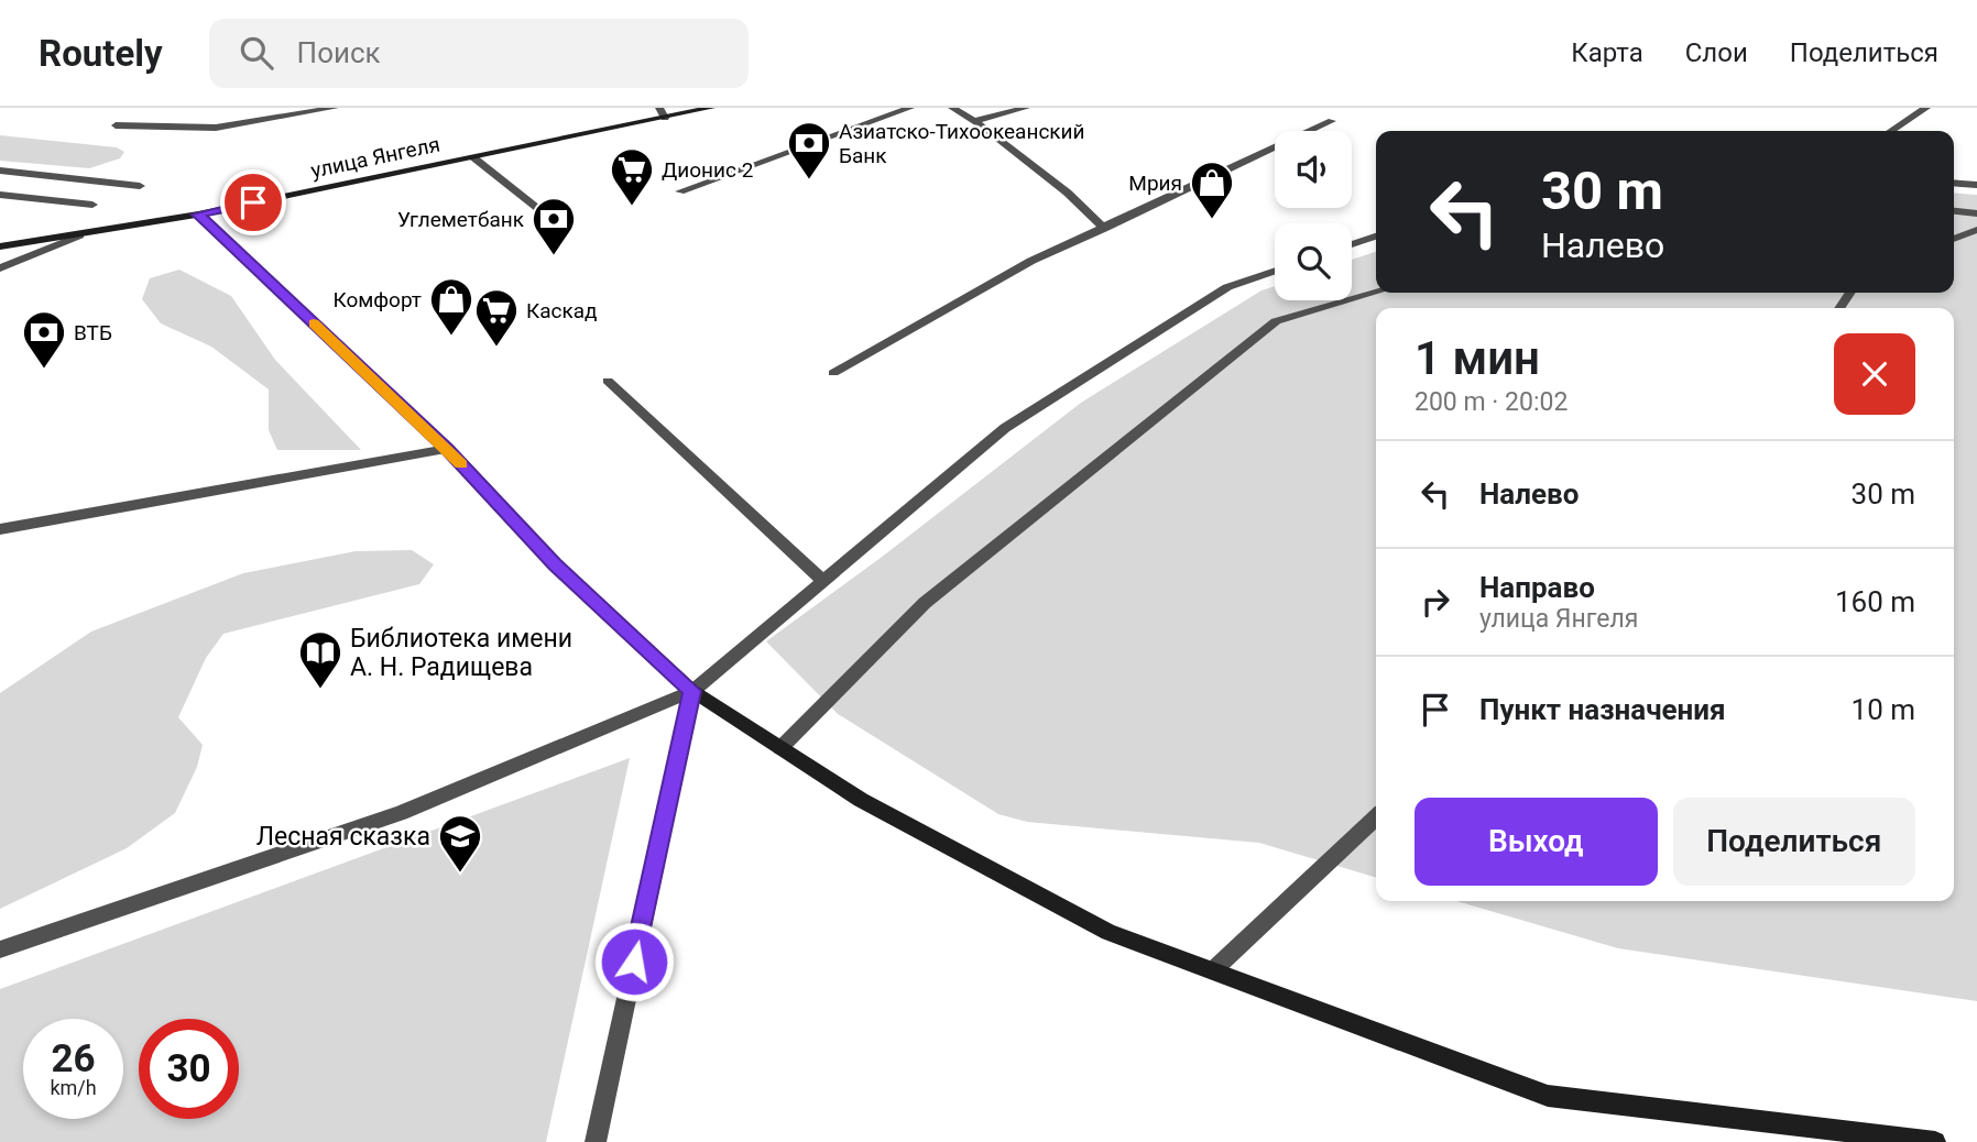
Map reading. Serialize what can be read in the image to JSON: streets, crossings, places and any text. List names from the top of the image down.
{
  "streets": {
    "street": ["улица Янгеля"]
  },
  "places": {
    "bank": ["Азиатско-Тихоокеанский Банк", "Углеметбанк", "ВТБ"],
    "supermarket": ["Дионис 2", "Каскад"],
    "shop": ["Мрия", "Комфорт"],
    "library": ["Библиотека имени А. Н. Радищева"],
    "school or university": ["Лесная сказка"]
  },
  "page": {
    "header": "Routely",
    "search": "Поиск",
    "nav": ["Карта", "Слои", "Поделиться"],
    "turn": ["30 m", "Налево"],
    "heading": ["1 мин", "200 m · 20:02"],
    "list": [
      {
        "name": "Налево",
        "value": "30 m"
      },
      {
        "name": "Направо",
        "note": "улица Янгеля",
        "value": "160 m"
      },
      {
        "name": "Пункт назначения",
        "value": "10 m"
      }
    ],
    "buttons": ["Выход", "Поделиться"],
    "speed": "26 km/h",
    "limit": "30"
  }
}
